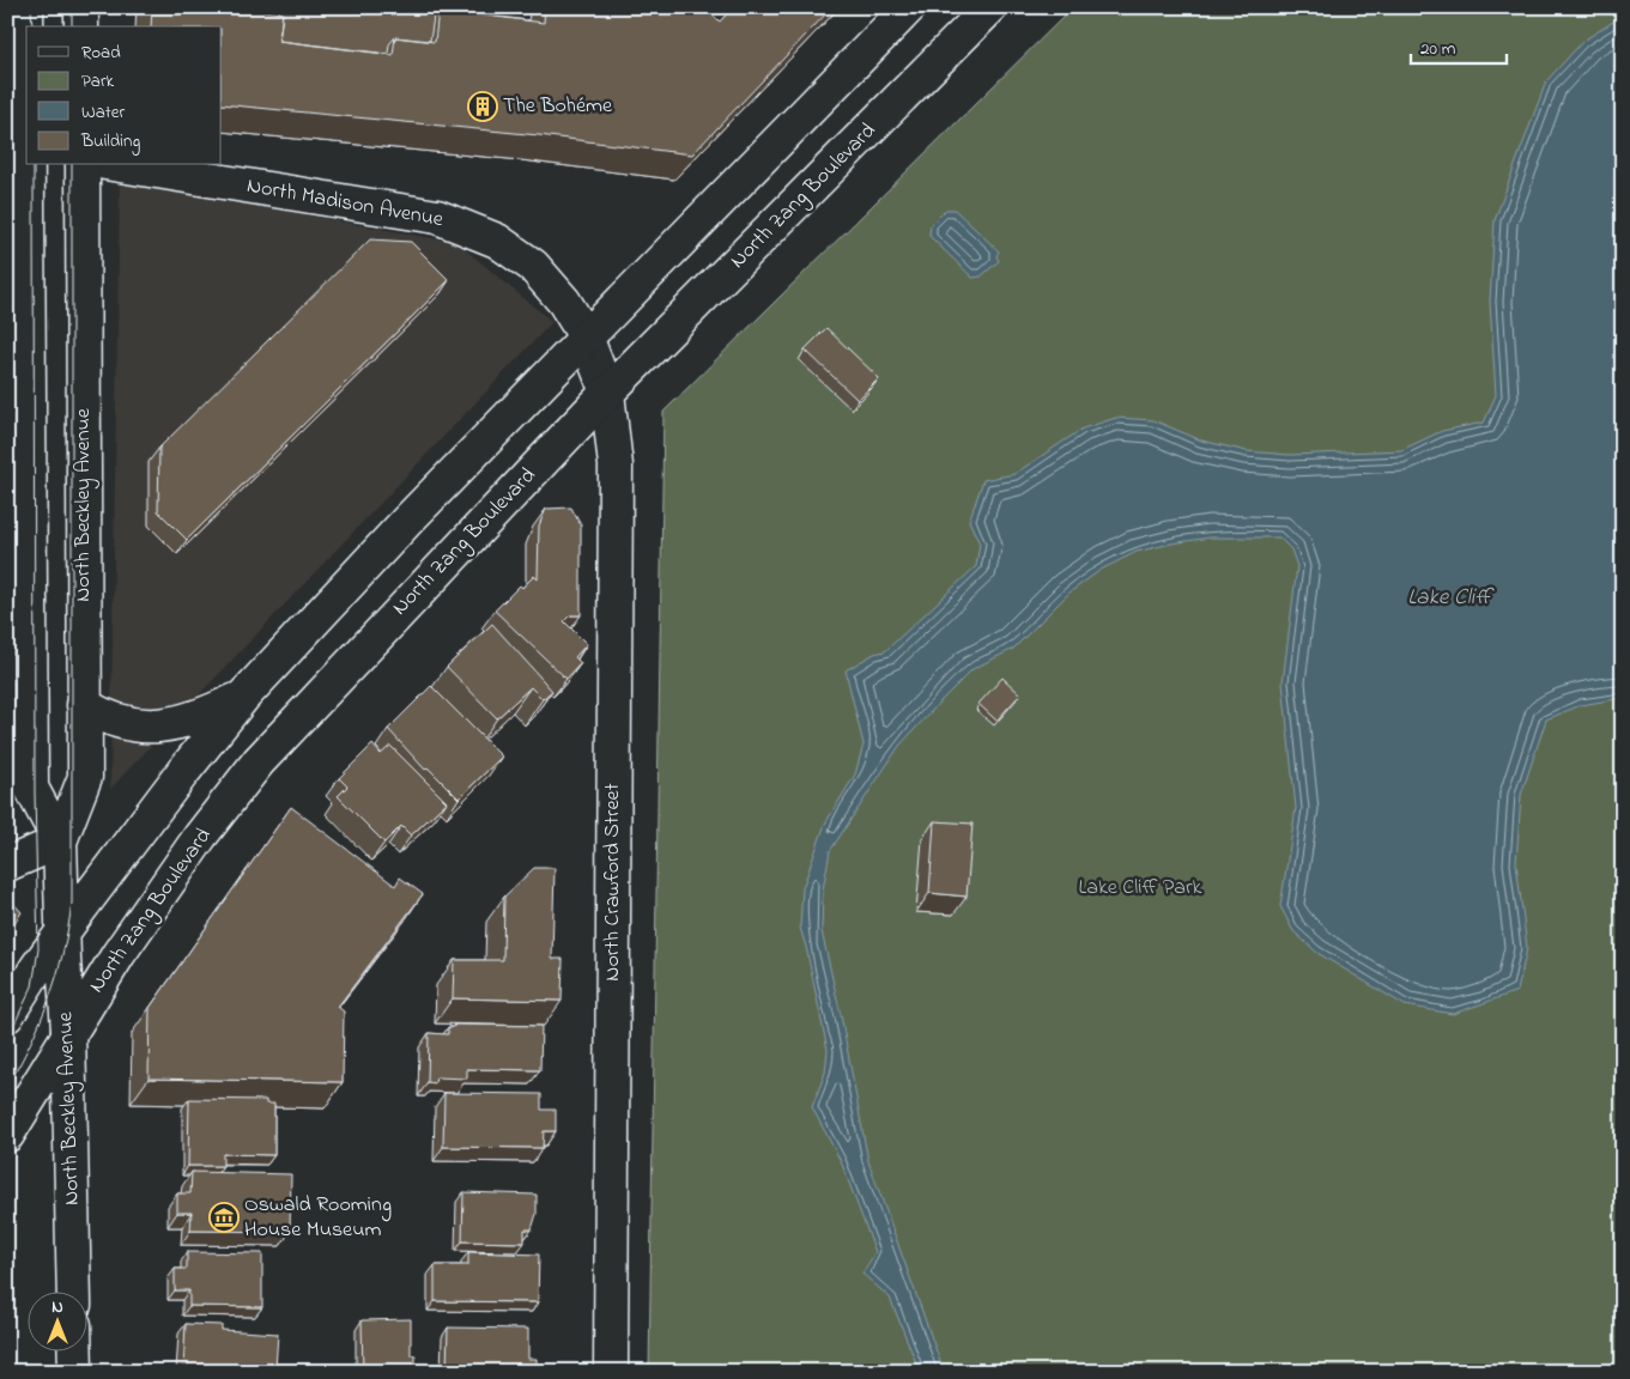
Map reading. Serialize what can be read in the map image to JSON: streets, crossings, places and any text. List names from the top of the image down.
{
  "streets": {
    "main road": [
      "North Zang Boulevard",
      "North Madison Avenue",
      "North Beckley Avenue",
      "North Crawford Street"
    ]
  },
  "crossings": [
    ["North Zang Boulevard", "North Madison Avenue"],
    ["North Zang Boulevard", "North Beckley Avenue"],
    ["North Zang Boulevard", "North Crawford Street"],
    ["North Madison Avenue", "North Crawford Street"]
  ],
  "water": ["Lake Cliff"],
  "parks": ["Lake Cliff Park"],
  "places": {
    "building": ["The Bohéme"],
    "museum": ["Oswald Rooming House Museum"]
  },
  "legend": [
    "Road",
    "Park",
    "Water",
    "Building"
  ],
  "scale_bar": "20 m",
  "north": "top"
}
